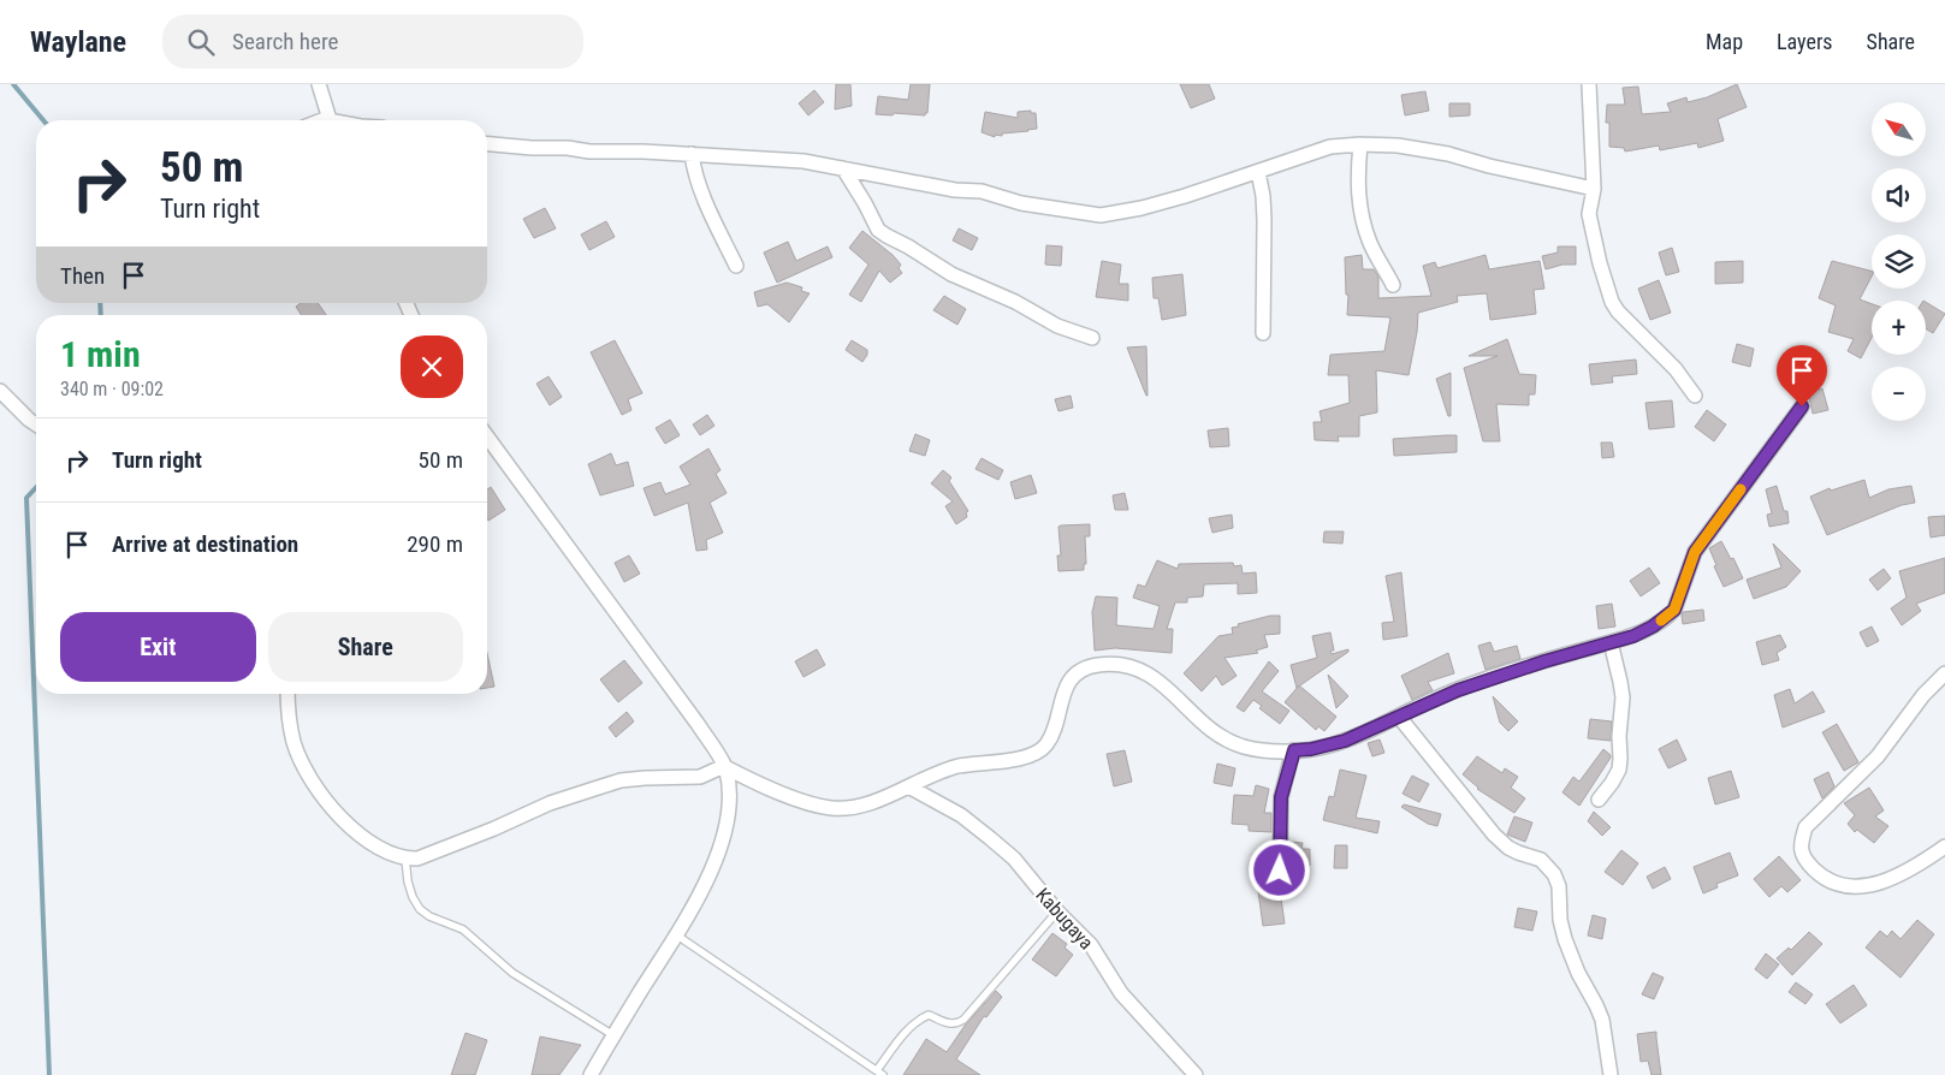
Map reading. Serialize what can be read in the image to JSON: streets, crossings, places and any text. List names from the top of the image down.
{
  "streets": {
    "street": ["Kabugaya"]
  },
  "north": "top left",
  "page": {
    "header": "Waylane",
    "search": "Search here",
    "nav": ["Map", "Layers", "Share"],
    "map_buttons": ["+", "−"],
    "turn": ["50 m", "Turn right"],
    "then": "Then",
    "heading": ["1 min", "340 m · 09:02"],
    "list": [
      {
        "name": "Turn right",
        "value": "50 m"
      },
      {
        "name": "Arrive at destination",
        "value": "290 m"
      }
    ],
    "buttons": ["Exit", "Share"]
  }
}
